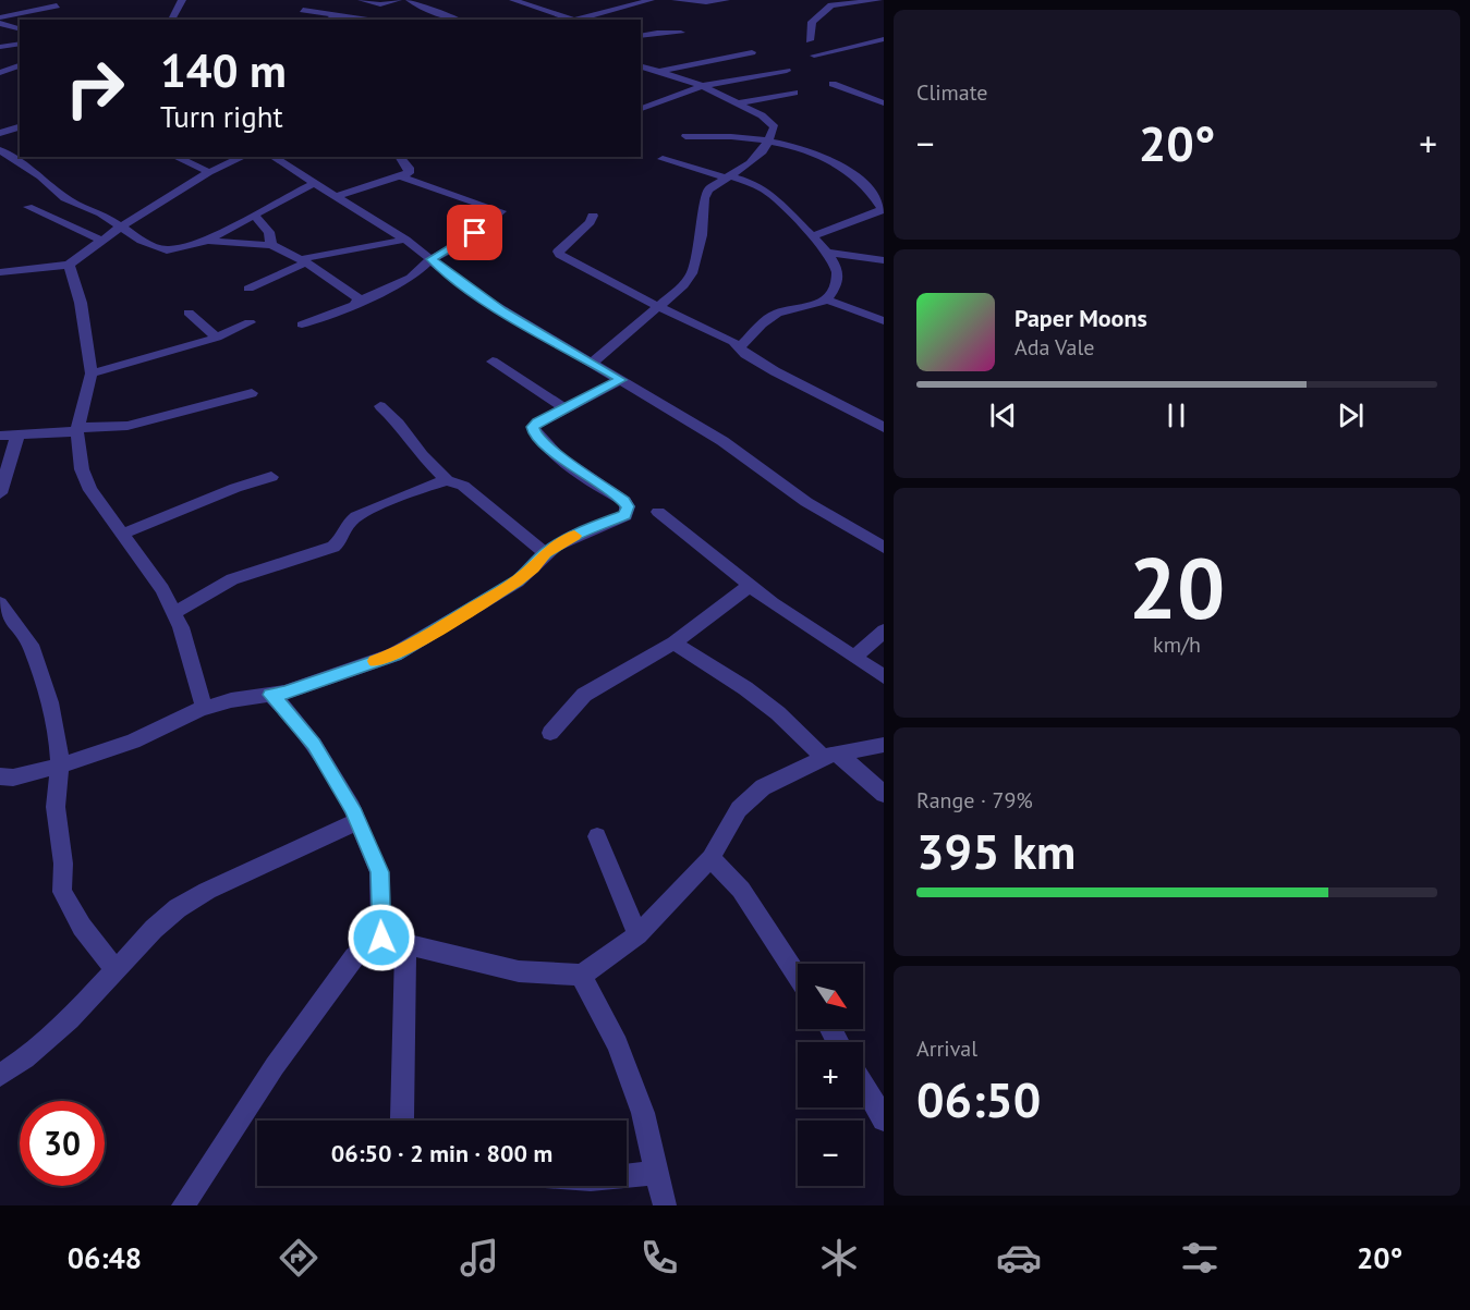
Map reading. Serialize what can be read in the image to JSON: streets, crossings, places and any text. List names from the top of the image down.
{
  "north": "bottom right",
  "page": {
    "tile": [
      "Climate",
      ["20", "km/h"],
      ["Range · 79%", "395 km"],
      ["Arrival", "06:50"]
    ],
    "turn": ["140 m", "Turn right"],
    "heat": ["−", "20°", "+"],
    "song": ["Paper Moons", "Ada Vale"],
    "map_buttons": ["+", "−"],
    "limit": "30",
    "trip": "06:50 · 2 min · 800 m",
    "tabs": ["06:48", "20°"]
  }
}
